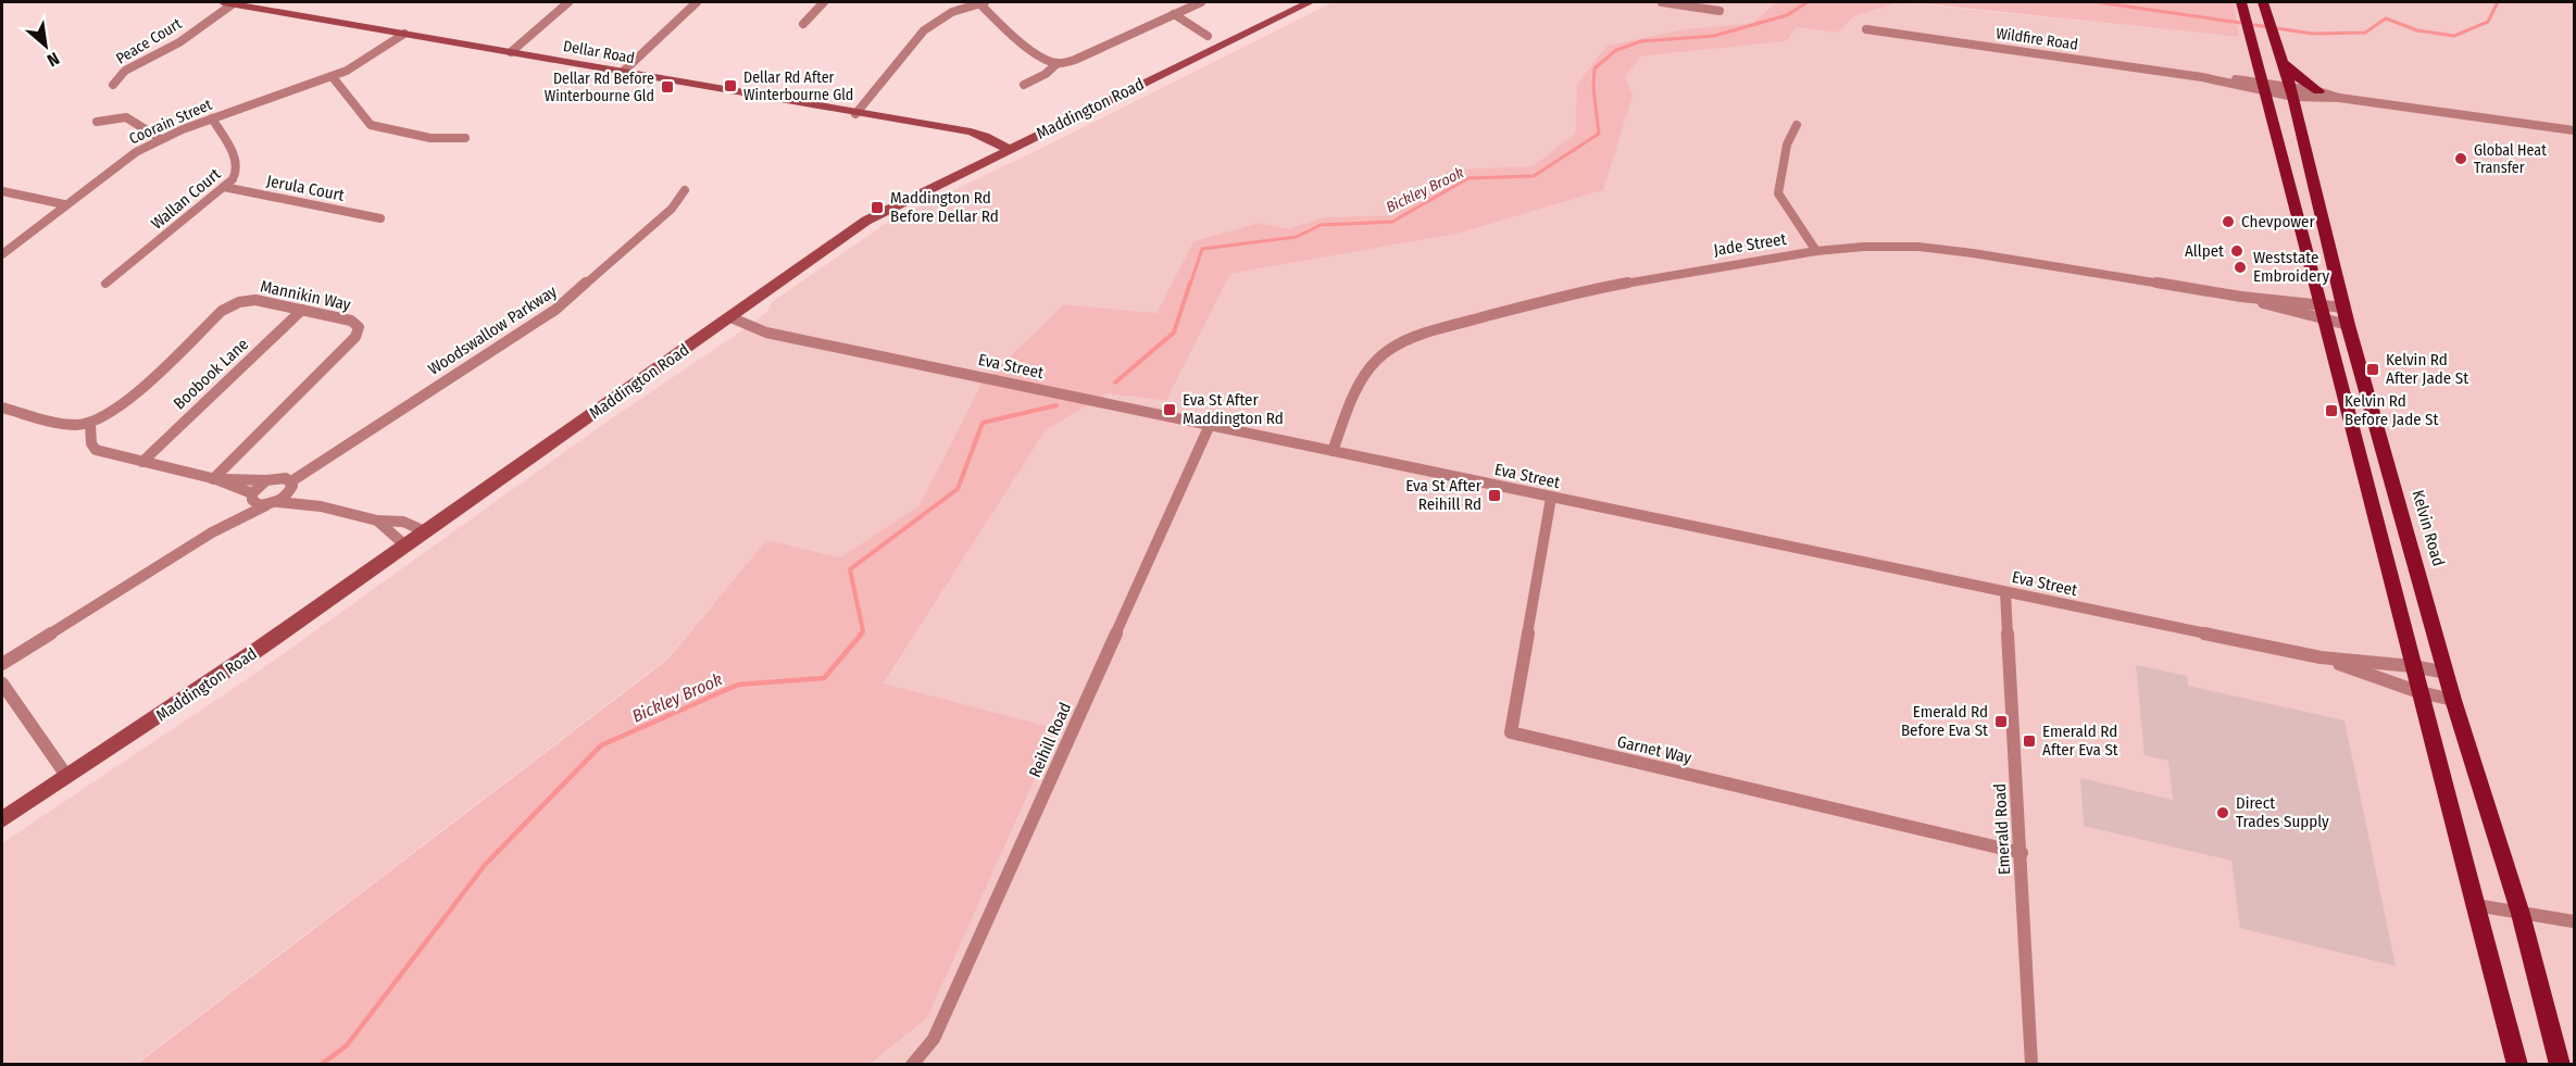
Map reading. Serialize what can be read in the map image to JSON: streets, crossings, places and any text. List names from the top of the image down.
{
  "streets": {
    "main road": ["Dellar Road", "Maddington Road", "Kelvin Road"],
    "street": [
      "Wildfire Road",
      "Peace Court",
      "Coorain Street",
      "Jerula Court",
      "Wallan Court",
      "Jade Street",
      "Mannikin Way",
      "Woodswallow Parkway",
      "Eva Street",
      "Boobook Lane",
      "Reihill Road",
      "Garnet Way",
      "Emerald Road"
    ]
  },
  "crossings": [
    ["Wildfire Road", "Kelvin Road"],
    ["Peace Court", "Dellar Road"],
    ["Dellar Road", "Maddington Road"],
    ["Dellar Road", "Coorain Street"],
    ["Maddington Road", "Eva Street"],
    ["Coorain Street", "Wallan Court"],
    ["Jerula Court", "Wallan Court"],
    ["Jade Street", "Eva Street"],
    ["Jade Street", "Kelvin Road"],
    ["Mannikin Way", "Boobook Lane"],
    ["Eva Street", "Kelvin Road"],
    ["Eva Street", "Reihill Road"],
    ["Eva Street", "Garnet Way"],
    ["Eva Street", "Emerald Road"],
    ["Garnet Way", "Emerald Road"]
  ],
  "water": ["Bickley Brook"],
  "places": {
    "transit": [
      "Dellar Rd After Winterbourne Gld",
      "Dellar Rd Before Winterbourne Gld",
      "Maddington Rd Before Dellar Rd",
      "Kelvin Rd After Jade St",
      "Eva St After Maddington Rd",
      "Kelvin Rd Before Jade St",
      "Eva St After Reihill Rd",
      "Emerald Rd Before Eva St",
      "Emerald Rd After Eva St"
    ],
    "other": [
      "Global Heat Transfer",
      "Chevpower",
      "Allpet",
      "Weststate Embroidery",
      "Direct Trades Supply"
    ]
  },
  "north": "bottom right"
}
